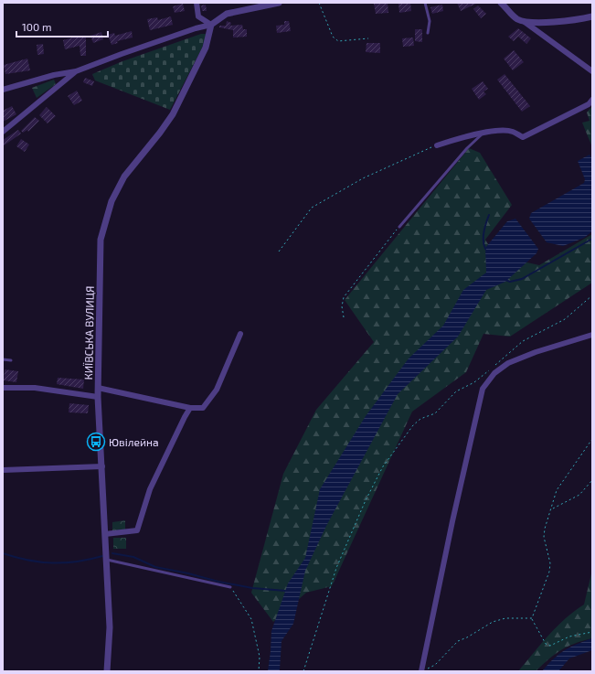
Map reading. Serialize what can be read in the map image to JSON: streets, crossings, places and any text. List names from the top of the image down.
{
  "streets": {
    "street": ["КИЇВСЬКА ВУЛИЦЯ"]
  },
  "places": {
    "bus stop": ["Ювілейна"]
  },
  "scale_bar": "100 m"
}
